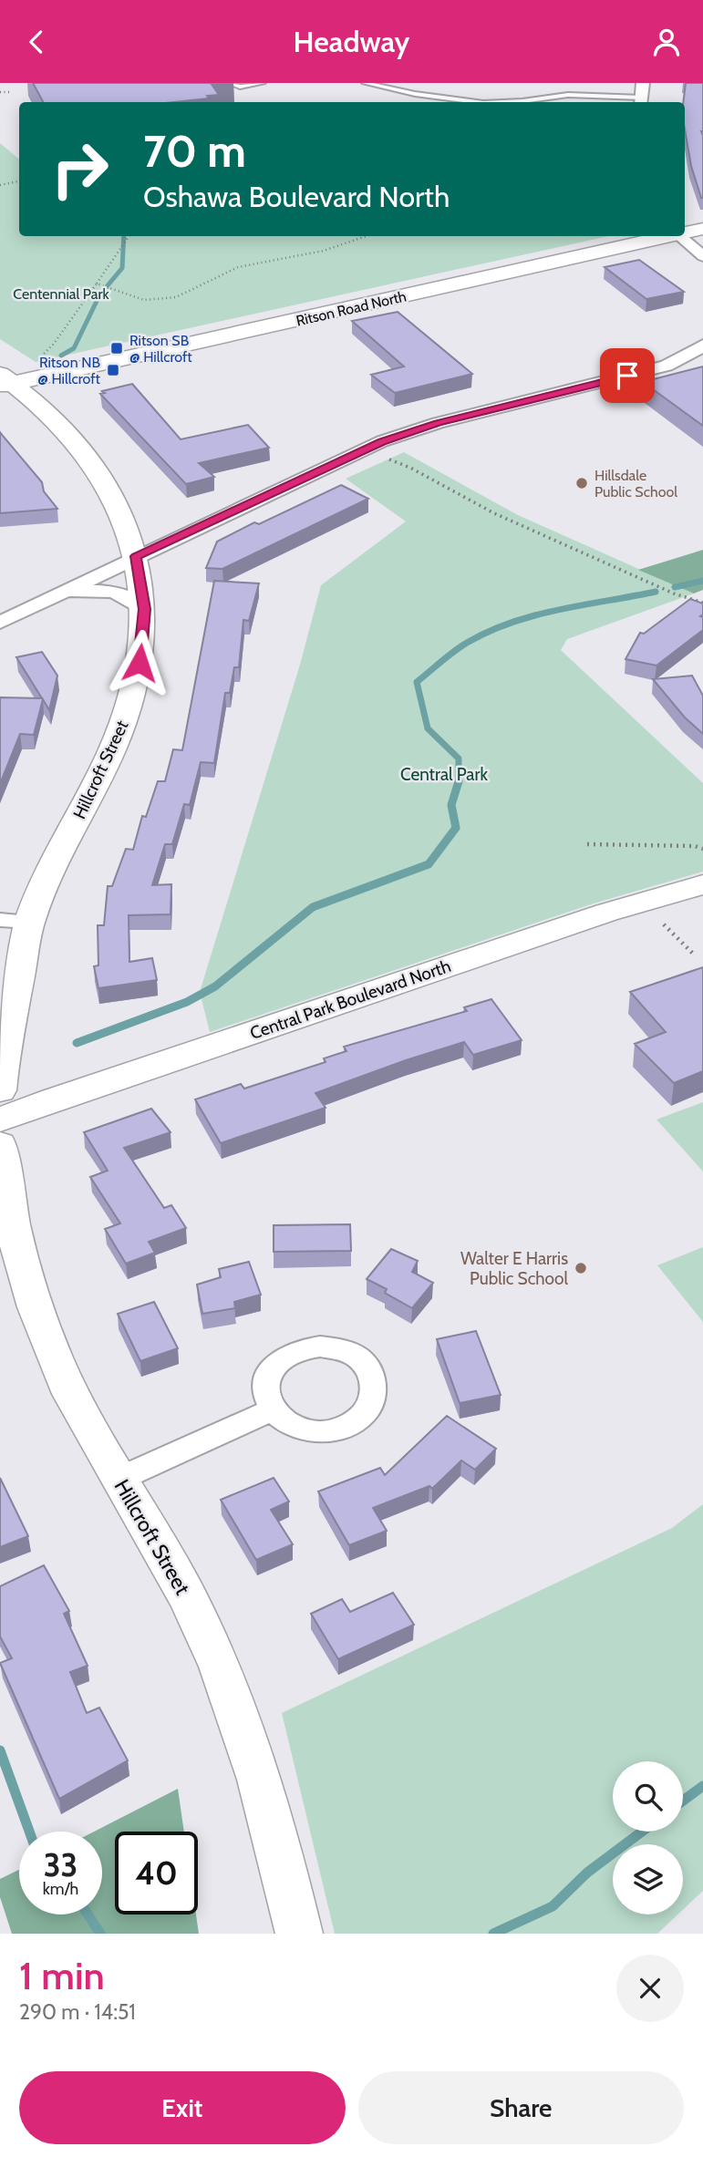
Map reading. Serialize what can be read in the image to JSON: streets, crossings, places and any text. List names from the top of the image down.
{
  "streets": {
    "street": ["Ritson Road North", "Hillcroft Street", "Central Park Boulevard North"]
  },
  "crossings": [
    ["Ritson Road North", "Hillcroft Street"]
  ],
  "parks": ["Centennial Park", "Central Park"],
  "places": {
    "transit": ["Ritson SB @ Hillcroft", "Ritson NB @ Hillcroft"],
    "other": ["Hillsdale Public School", "Walter E Harris Public School"]
  },
  "page": {
    "header": "Headway",
    "turn": ["70 m", "Oshawa Boulevard North"],
    "speed": "33 km/h",
    "limit": "40",
    "heading": ["1 min", "290 m · 14:51"],
    "buttons": ["Exit", "Share"]
  }
}
